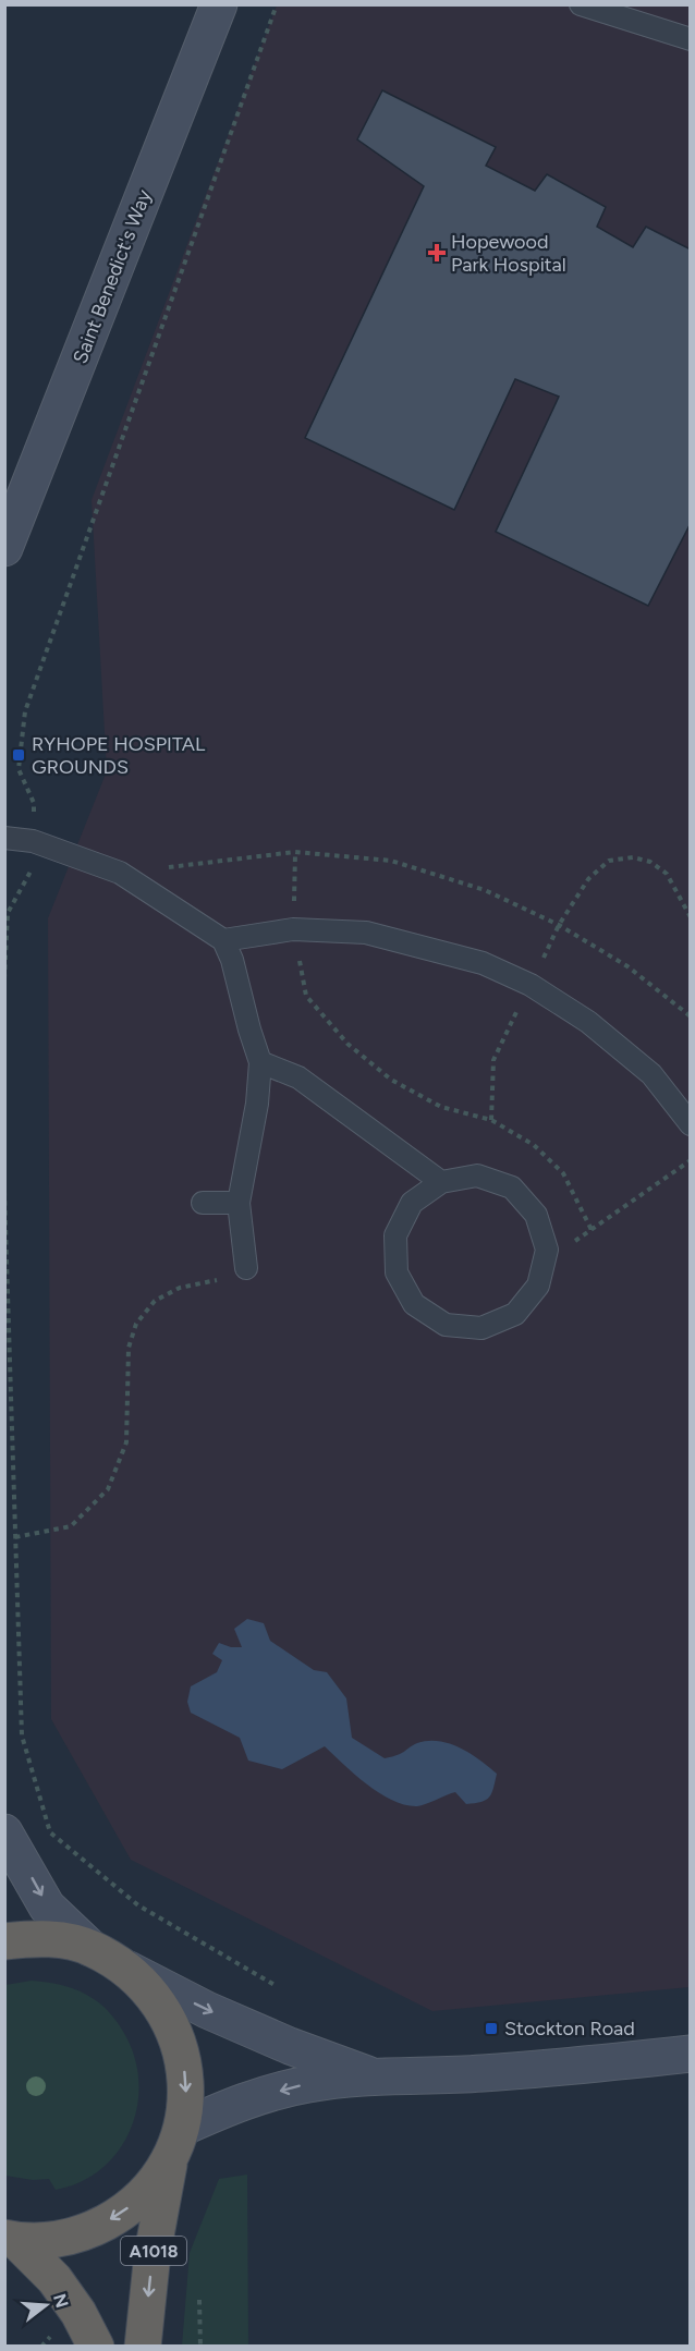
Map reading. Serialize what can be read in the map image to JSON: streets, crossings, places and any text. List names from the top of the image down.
{
  "streets": {
    "highway": ["A1018"],
    "main road": ["Saint Benedict's Way"]
  },
  "places": {
    "health": ["Hopewood Park Hospital"],
    "transit": ["RYHOPE HOSPITAL GROUNDS", "Stockton Road"]
  },
  "north": "right"
}
